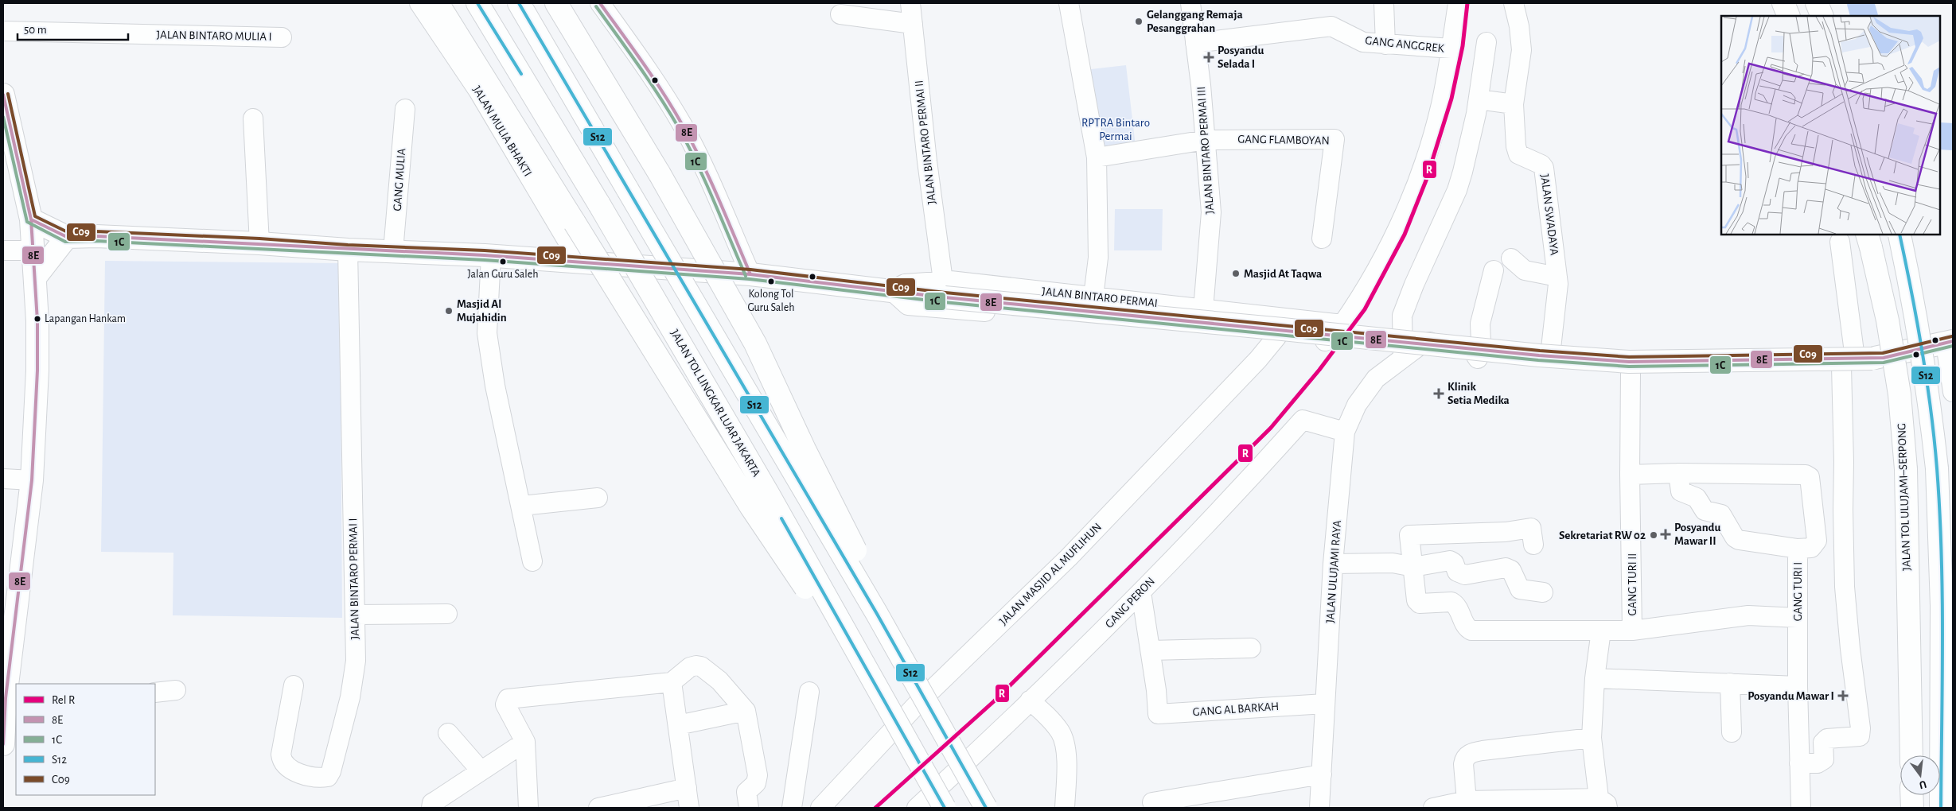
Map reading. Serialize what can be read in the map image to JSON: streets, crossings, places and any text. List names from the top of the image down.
{
  "streets": {
    "main road": ["JALAN BINTARO PERMAI", "JALAN TOL LINGKAR LUAR JAKARTA", "JALAN TOL ULUJAMI–SERPONG"],
    "street": [
      "JALAN BINTARO MULIA I",
      "GANG ANGGREK",
      "JALAN MULIA BHAKTI",
      "GANG FLAMBOYAN",
      "JALAN BINTARO PERMAI II",
      "JALAN BINTARO PERMAI III",
      "GANG MULIA",
      "JALAN SWADAYA",
      "JALAN ULUJAMI RAYA",
      "JALAN MASJID AL MUFLIHUN",
      "JALAN BINTARO PERMAI I",
      "GANG TURI II",
      "GANG TURI I",
      "GANG PERON",
      "GANG AL BARKAH"
    ]
  },
  "crossings": [
    ["GANG ANGGREK", "JALAN BINTARO PERMAI III"],
    ["JALAN MULIA BHAKTI", "JALAN BINTARO PERMAI"],
    ["GANG FLAMBOYAN", "JALAN BINTARO PERMAI III"],
    ["JALAN BINTARO PERMAI II", "JALAN BINTARO PERMAI"],
    ["JALAN BINTARO PERMAI III", "JALAN BINTARO PERMAI"],
    ["GANG MULIA", "JALAN BINTARO PERMAI"],
    ["JALAN BINTARO PERMAI", "JALAN MASJID AL MUFLIHUN"],
    ["JALAN BINTARO PERMAI", "JALAN BINTARO PERMAI I"],
    ["JALAN ULUJAMI RAYA", "GANG PERON"],
    ["JALAN ULUJAMI RAYA", "GANG AL BARKAH"],
    ["GANG TURI II", "GANG TURI I"]
  ],
  "parks": ["RPTRA Bintaro Permai"],
  "places": {
    "other": [
      "Gelanggang Remaja Pesanggrahan",
      "Jalan Guru Saleh",
      "Masjid At Taqwa",
      "Kolong Tol Guru Saleh",
      "Masjid Al Mujahidin",
      "Lapangan Hankam",
      "Sekretariat RW 02"
    ],
    "health": [
      "Posyandu Selada I",
      "Klinik Setia Medika",
      "Posyandu Mawar II",
      "Posyandu Mawar I"
    ]
  },
  "lines": [
    "rail line R",
    "transit line 8E",
    "transit line S12",
    "transit line 1C",
    "transit line C09"
  ],
  "legend": [
    "Rel R",
    "8E",
    "1C",
    "S12",
    "C09"
  ],
  "scale_bar": "50 m",
  "north": "bottom"
}
